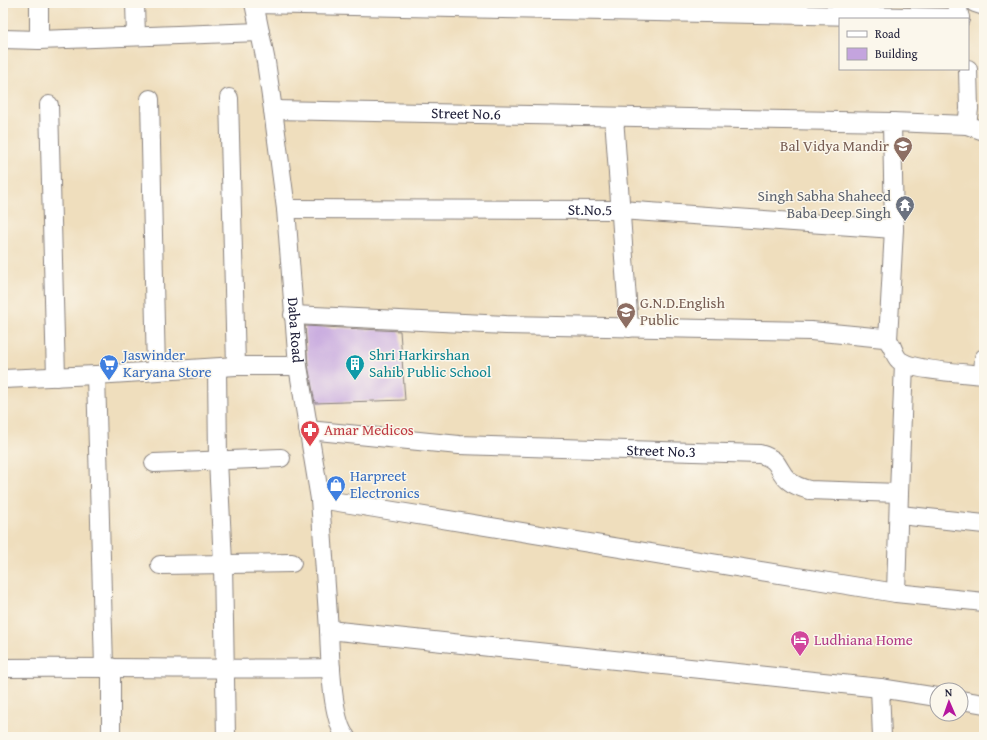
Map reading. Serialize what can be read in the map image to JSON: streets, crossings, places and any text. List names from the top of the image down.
{
  "streets": {
    "street": [
      "Street No.6",
      "St.No.5",
      "Daba Road",
      "Street No.3"
    ]
  },
  "crossings": [
    ["Street No.6", "Daba Road"],
    ["St.No.5", "Daba Road"]
  ],
  "places": {
    "school or university": ["Bal Vidya Mandir", "G.N.D.English Public"],
    "temple": ["Singh Sabha Shaheed Baba Deep Singh"],
    "supermarket": ["Jaswinder Karyana Store"],
    "building": ["Shri Harkirshan Sahib Public School"],
    "pharmacy": ["Amar Medicos"],
    "shop": ["Harpreet Electronics"],
    "hotel": ["Ludhiana Home"]
  },
  "legend": ["Road", "Building"],
  "north": "top"
}
